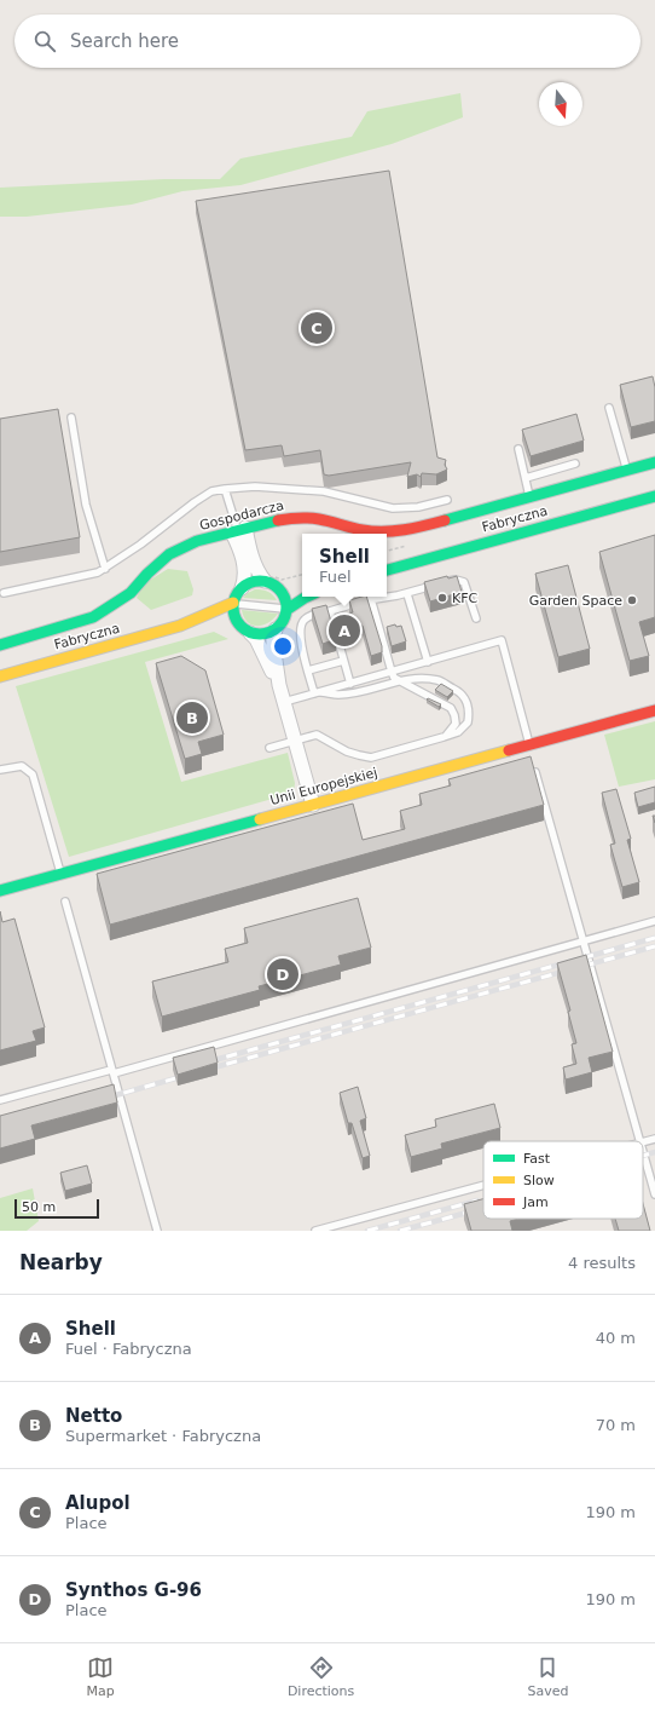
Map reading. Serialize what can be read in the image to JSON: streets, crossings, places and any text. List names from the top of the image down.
{
  "streets": {
    "street": ["Gospodarcza", "Fabryczna", "Unii Europejskiej"]
  },
  "places": ["KFC", "Garden Space"],
  "legend": ["Fast", "Slow", "Jam"],
  "scale_bar": "50 m",
  "north": "bottom",
  "page": {
    "search": "Search here",
    "pins": [
      "C",
      "A",
      "B",
      "D"
    ],
    "popup": ["Shell", "Fuel"],
    "scale": "50 m",
    "heading": ["Nearby", "4 results"],
    "list": [
      {
        "mark": "A",
        "name": "Shell",
        "note": "Fuel · Fabryczna",
        "value": "40 m"
      },
      {
        "mark": "B",
        "name": "Netto",
        "note": "Supermarket · Fabryczna",
        "value": "70 m"
      },
      {
        "mark": "C",
        "name": "Alupol",
        "note": "Place",
        "value": "190 m"
      },
      {
        "mark": "D",
        "name": "Synthos G-96",
        "note": "Place",
        "value": "190 m"
      }
    ],
    "nav": ["Map", "Directions", "Saved"]
  }
}
